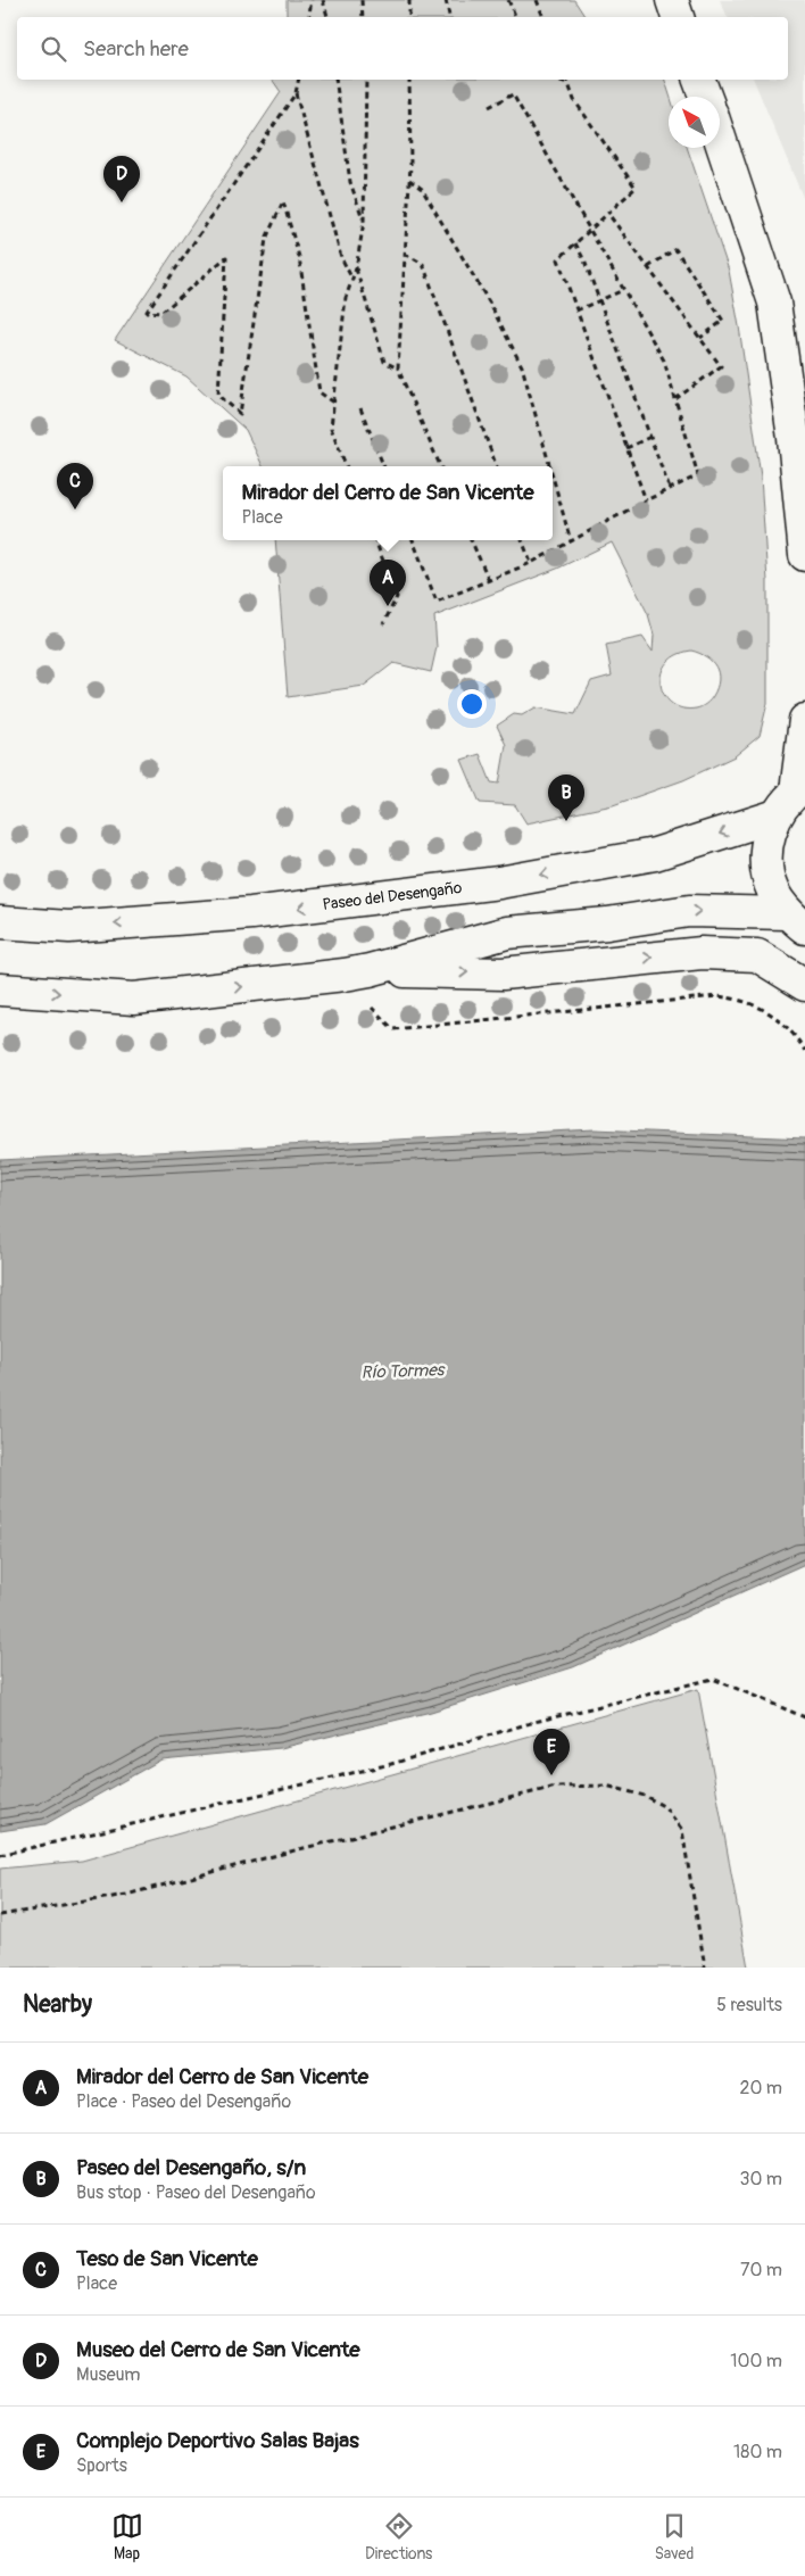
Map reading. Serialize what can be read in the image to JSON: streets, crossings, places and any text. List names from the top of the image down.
{
  "streets": {
    "main road": ["Paseo del Desengaño"]
  },
  "water": ["Río Tormes"],
  "north": "top left",
  "page": {
    "search": "Search here",
    "pins": [
      "D",
      "C",
      "A",
      "B",
      "E"
    ],
    "popup": ["Mirador del Cerro de San Vicente", "Place"],
    "heading": ["Nearby", "5 results"],
    "list": [
      {
        "mark": "A",
        "name": "Mirador del Cerro de San Vicente",
        "note": "Place · Paseo del Desengaño",
        "value": "20 m"
      },
      {
        "mark": "B",
        "name": "Paseo del Desengaño, s/n",
        "note": "Bus stop · Paseo del Desengaño",
        "value": "30 m"
      },
      {
        "mark": "C",
        "name": "Teso de San Vicente",
        "note": "Place",
        "value": "70 m"
      },
      {
        "mark": "D",
        "name": "Museo del Cerro de San Vicente",
        "note": "Museum",
        "value": "100 m"
      },
      {
        "mark": "E",
        "name": "Complejo Deportivo Salas Bajas",
        "note": "Sports",
        "value": "180 m"
      }
    ],
    "nav": ["Map", "Directions", "Saved"]
  }
}
